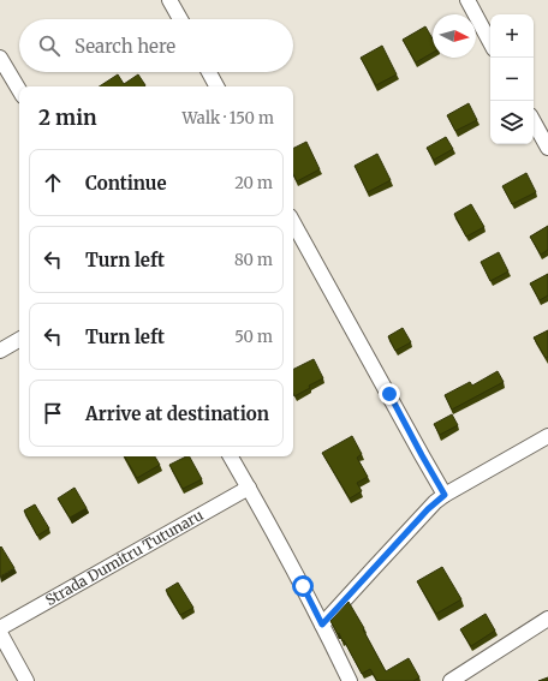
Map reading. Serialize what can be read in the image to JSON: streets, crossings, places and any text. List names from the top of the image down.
{
  "streets": {
    "street": ["Strada Dumitru Tutunaru"]
  },
  "north": "right",
  "page": {
    "map_buttons": ["+", "−"],
    "search": "Search here",
    "heading": ["2 min", "Walk · 150 m"],
    "list": [
      ["Continue", "20 m"],
      ["Turn left", "80 m"],
      ["Turn left", "50 m"],
      "Arrive at destination"
    ]
  }
}
